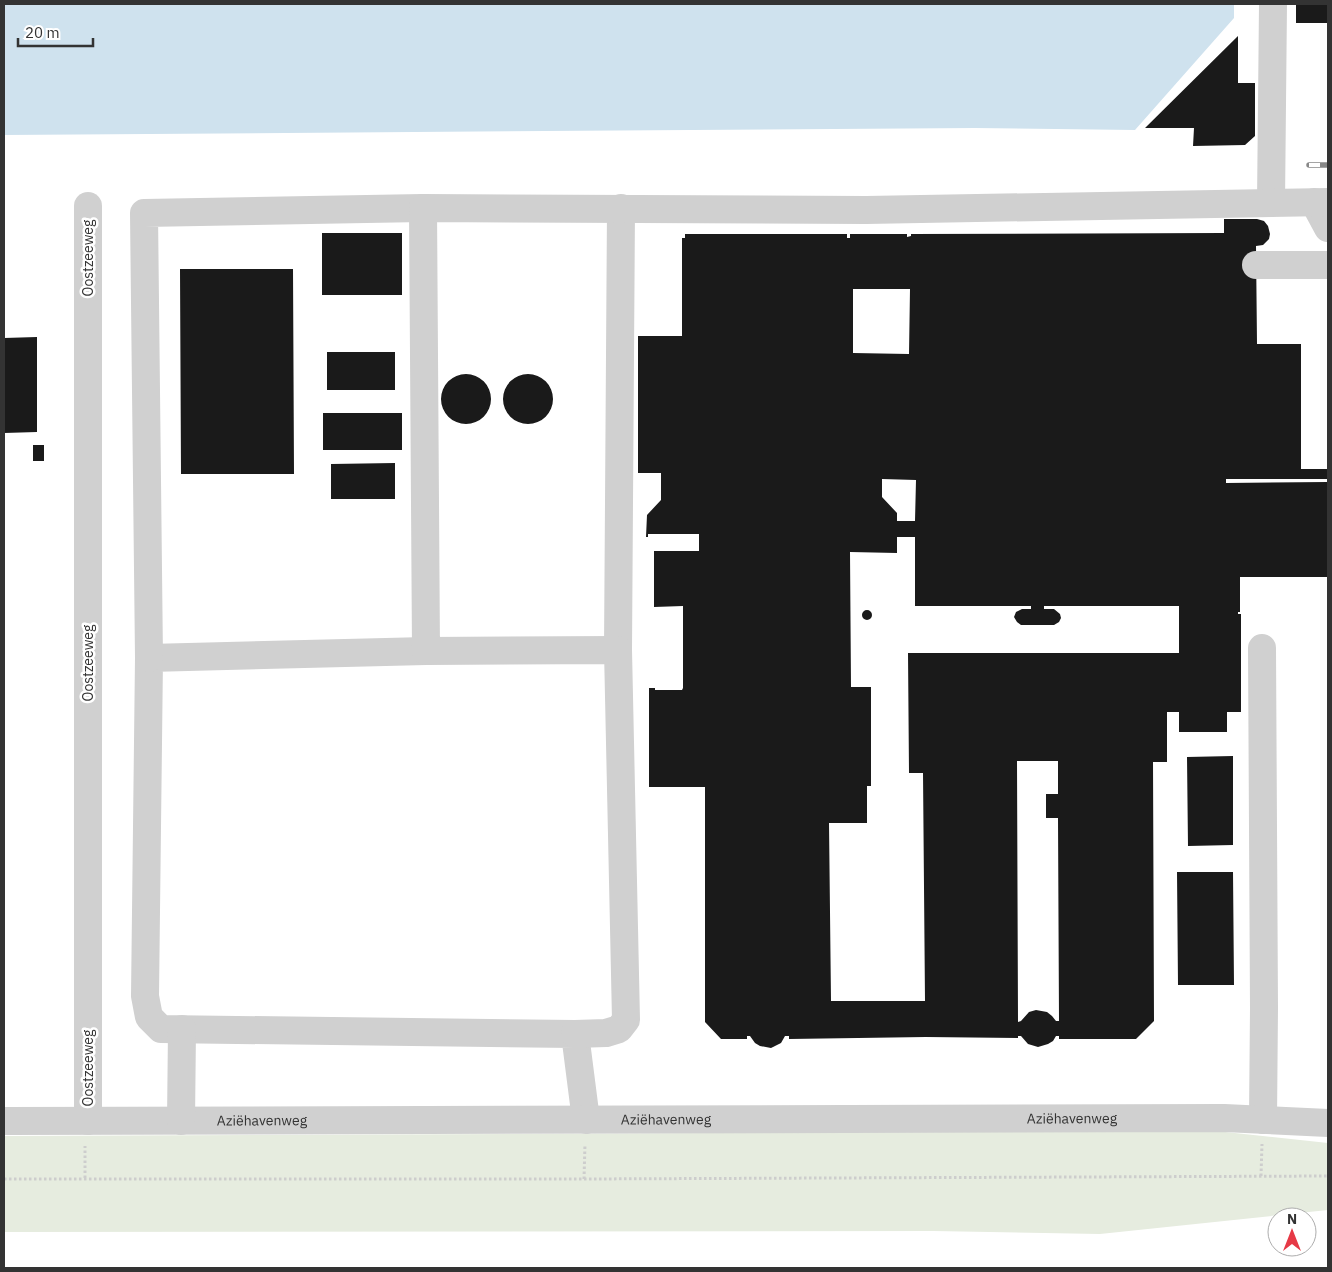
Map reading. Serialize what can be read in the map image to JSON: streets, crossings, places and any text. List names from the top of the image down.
{
  "streets": {
    "street": ["Oostzeeweg", "Aziëhavenweg"]
  },
  "crossings": [
    ["Oostzeeweg", "Aziëhavenweg"]
  ],
  "scale_bar": "20 m",
  "north": "top"
}
